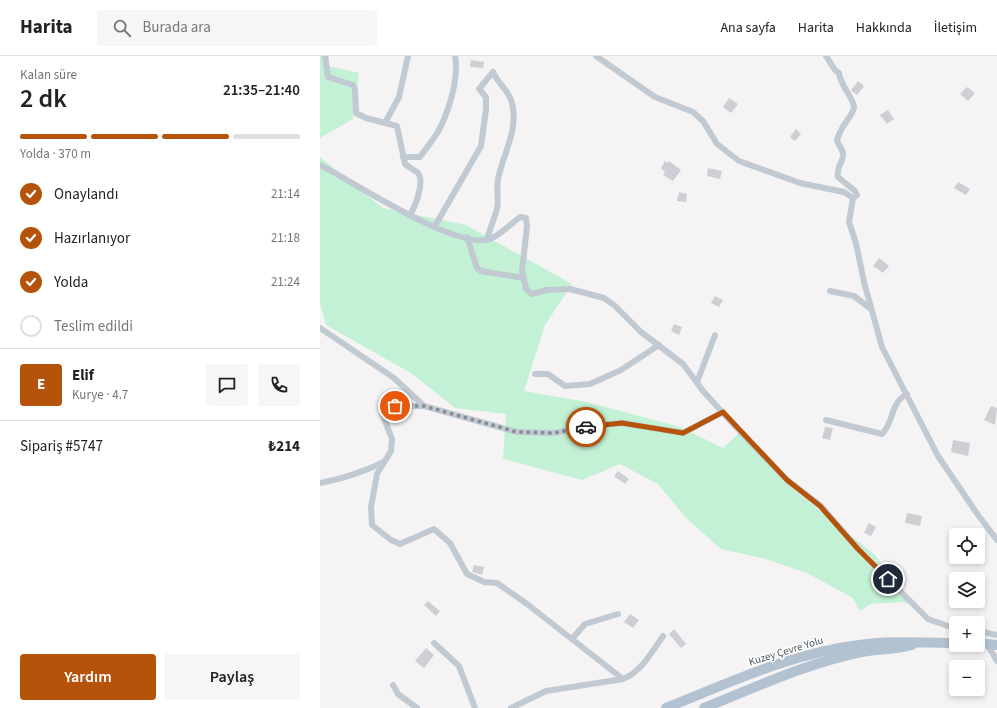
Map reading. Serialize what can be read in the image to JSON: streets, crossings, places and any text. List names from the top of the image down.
{
  "streets": {
    "main road": ["Kuzey Çevre Yolu"]
  },
  "page": {
    "header": "Harita",
    "search": "Burada ara",
    "nav": [
      "Ana sayfa",
      "Harita",
      "Hakkında",
      "İletişim"
    ],
    "heading": ["2 dk", "Kalan süre", "21:35–21:40"],
    "panel": [
      "Elif",
      "Kurye · 4.7",
      "Sipariş #5747",
      "₺214"
    ],
    "bar": "Yolda · 370 m",
    "list": [
      ["Onaylandı", "21:14"],
      ["Hazırlanıyor", "21:18"],
      ["Yolda", "21:24"],
      "Teslim edildi"
    ],
    "round": "E",
    "map_buttons": ["+", "−"],
    "buttons": ["Yardım", "Paylaş"]
  }
}
